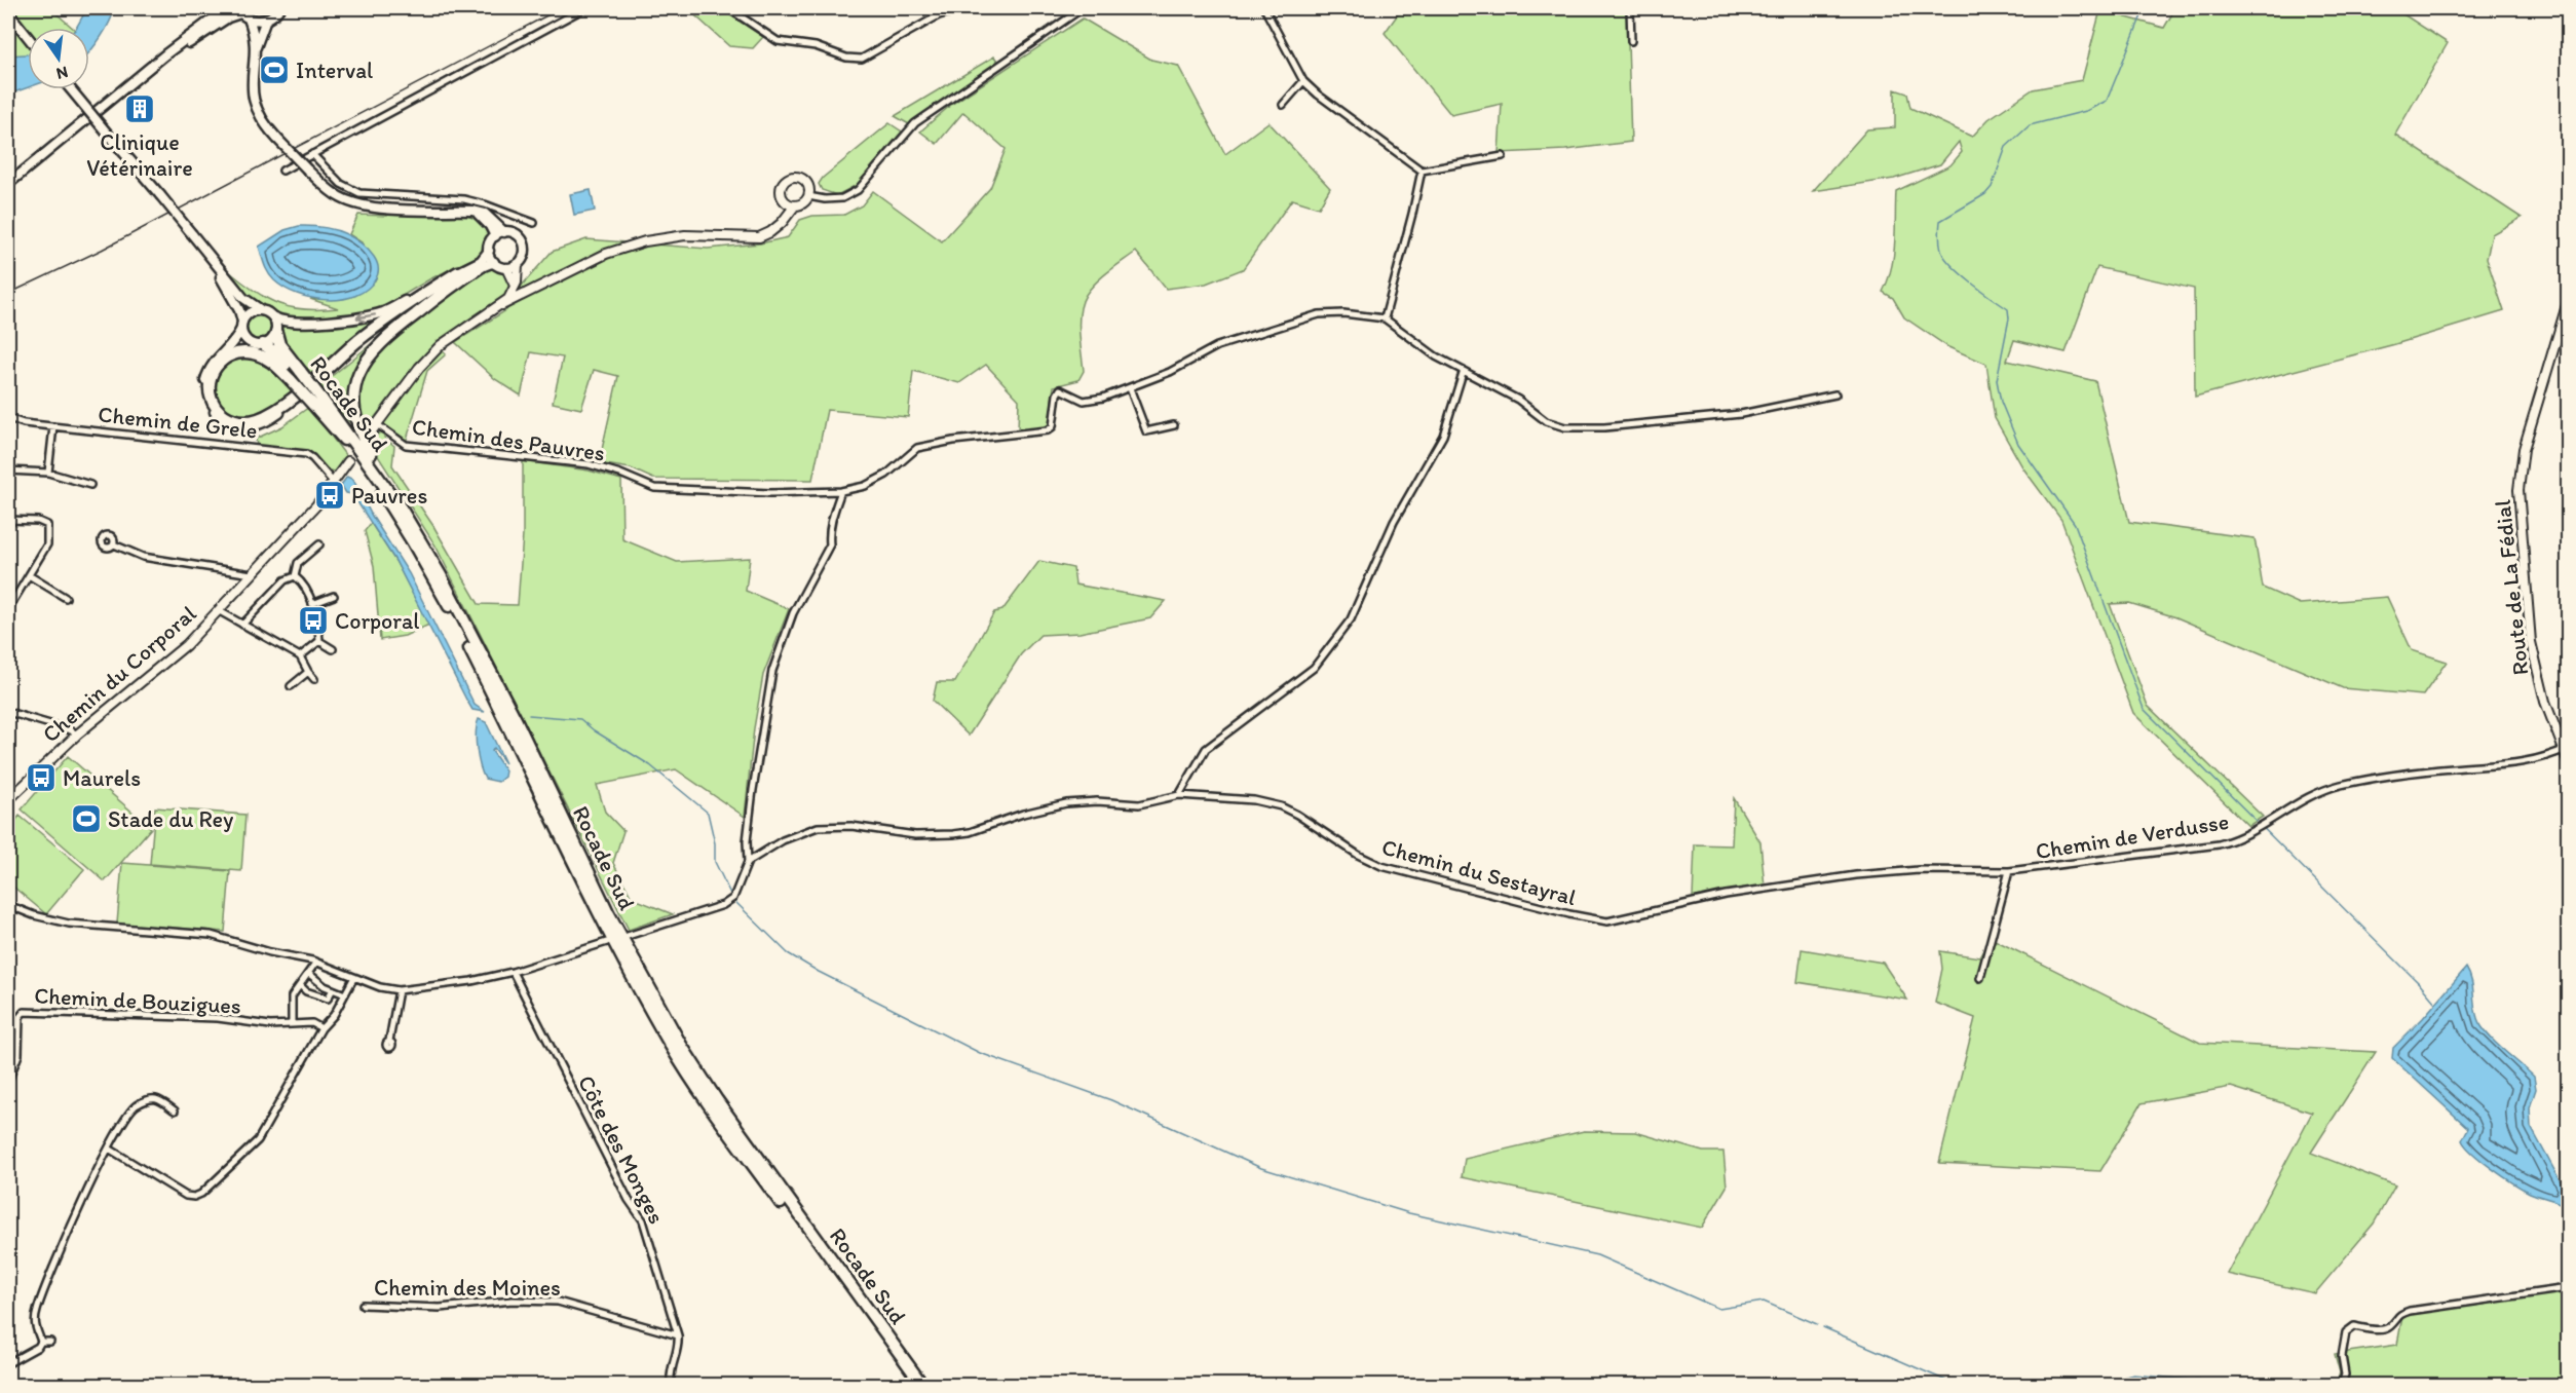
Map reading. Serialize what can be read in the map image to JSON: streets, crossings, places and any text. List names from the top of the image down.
{
  "streets": {
    "highway": ["Rocade Sud"],
    "street": [
      "Chemin de Grele",
      "Chemin des Pauvres",
      "Route de La Fédial",
      "Chemin du Corporal",
      "Chemin de Verdusse",
      "Chemin du Sestayral",
      "Chemin de Bouzigues",
      "Côte des Monges",
      "Chemin des Moines"
    ]
  },
  "crossings": [
    ["Chemin de Grele", "Chemin du Corporal"],
    ["Route de La Fédial", "Chemin de Verdusse"],
    ["Chemin de Verdusse", "Chemin du Sestayral"],
    ["Côte des Monges", "Chemin des Moines"]
  ],
  "places": {
    "sports": ["Interval", "Stade du Rey"],
    "building": ["Clinique Vétérinaire"],
    "bus stop": ["Pauvres", "Corporal", "Maurels"]
  },
  "north": "bottom"
}
